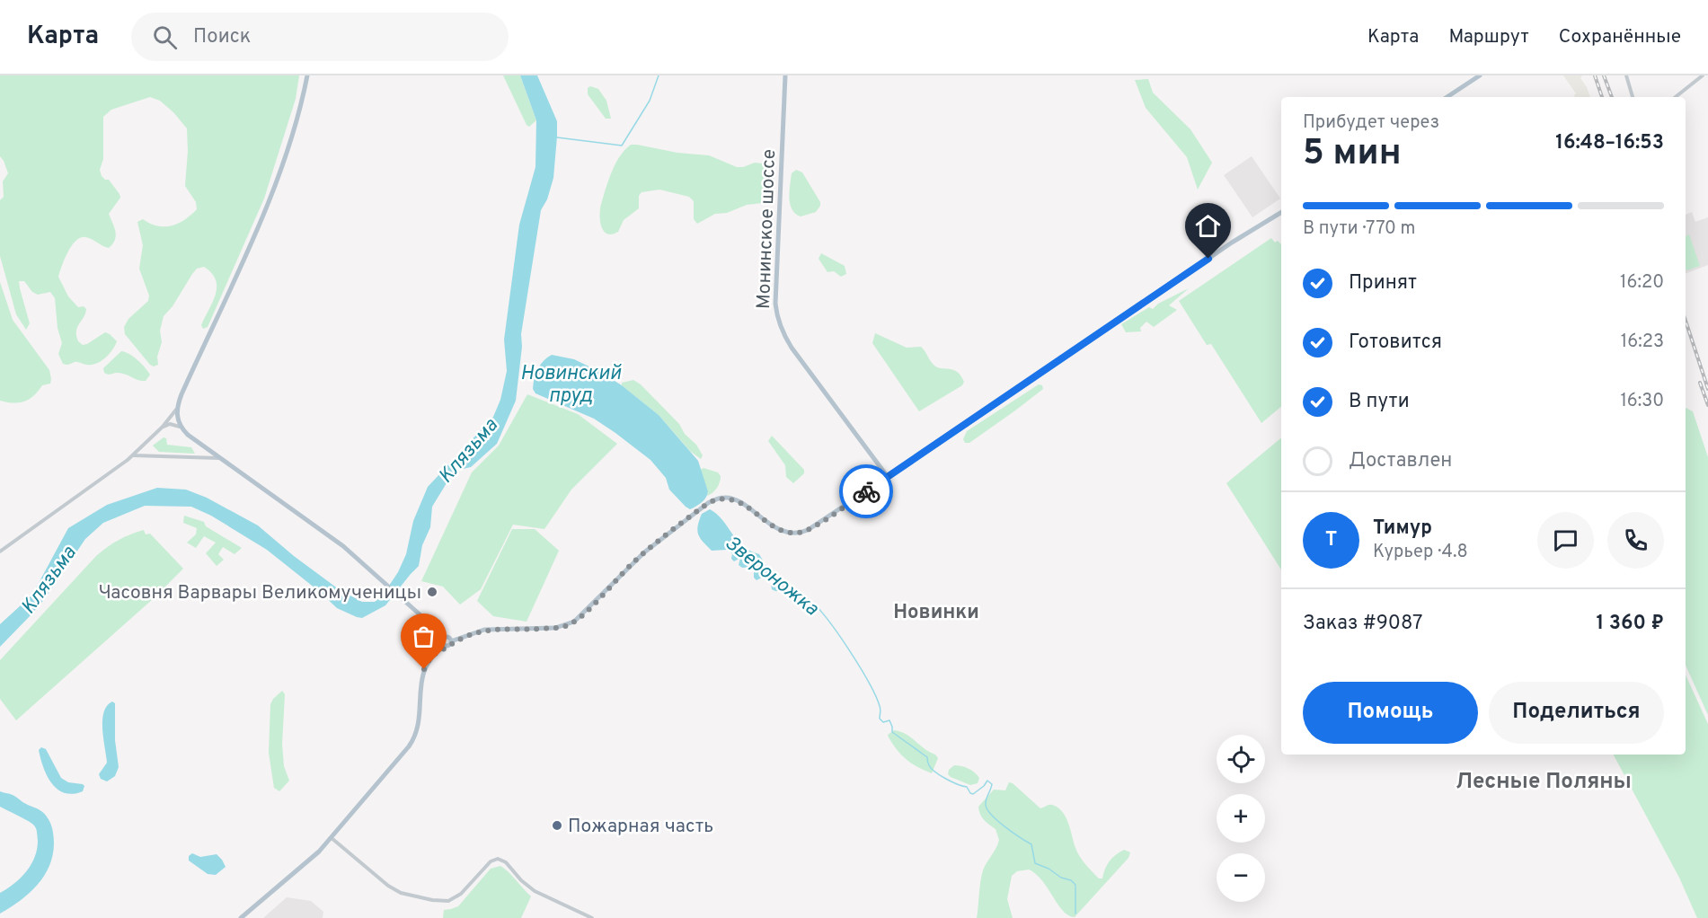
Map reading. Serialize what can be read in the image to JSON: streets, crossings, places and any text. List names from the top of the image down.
{
  "streets": {
    "main road": ["Монинское шоссе"]
  },
  "districts": ["Новинки", "Лесные Поляны"],
  "water": ["Новинский пруд", "Клязьма", "Звероножка"],
  "places": ["Часовня Варвары Великомученицы", "Пожарная часть"],
  "page": {
    "header": "Карта",
    "search": "Поиск",
    "nav": ["Карта", "Маршрут", "Сохранённые"],
    "heading": ["5 мин", "Прибудет через", "16:48–16:53"],
    "panel": [
      "Тимур",
      "Курьер · 4.8",
      "Заказ #9087",
      "1 360 ₽"
    ],
    "bar": "В пути · 770 m",
    "list": [
      ["Принят", "16:20"],
      ["Готовится", "16:23"],
      ["В пути", "16:30"],
      "Доставлен"
    ],
    "round": "Т",
    "buttons": ["Помощь", "Поделиться"],
    "map_buttons": ["+", "−"]
  }
}
